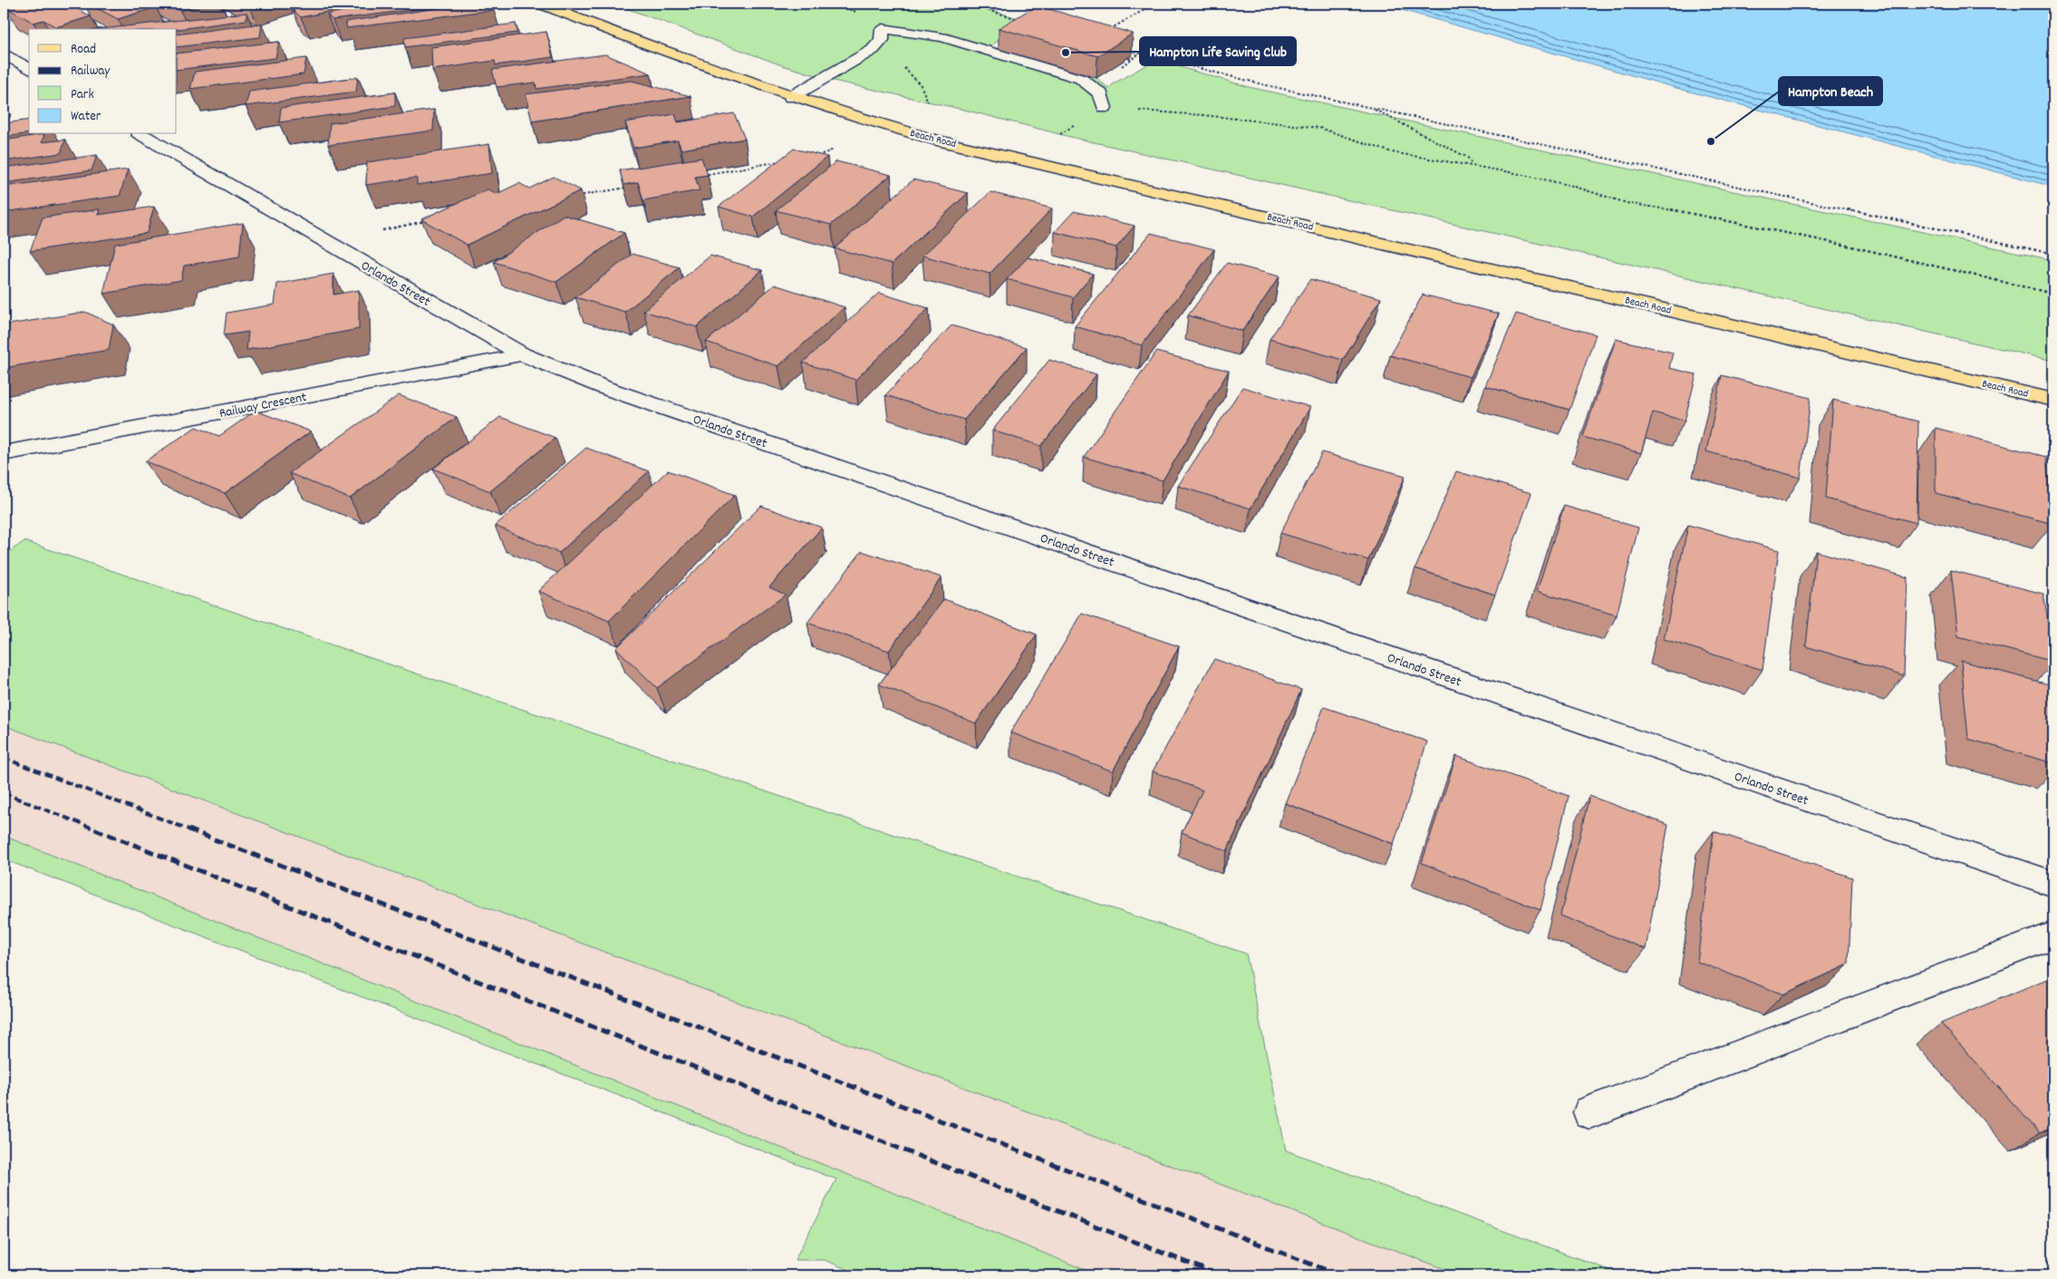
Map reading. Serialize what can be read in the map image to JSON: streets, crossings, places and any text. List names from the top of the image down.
{
  "streets": {
    "main road": ["Beach Road"],
    "street": ["Orlando Street", "Railway Crescent"]
  },
  "crossings": [
    ["Orlando Street", "Railway Crescent"]
  ],
  "places": ["Hampton Life Saving Club", "Hampton Beach"],
  "legend": [
    "Road",
    "Railway",
    "Park",
    "Water"
  ]
}
